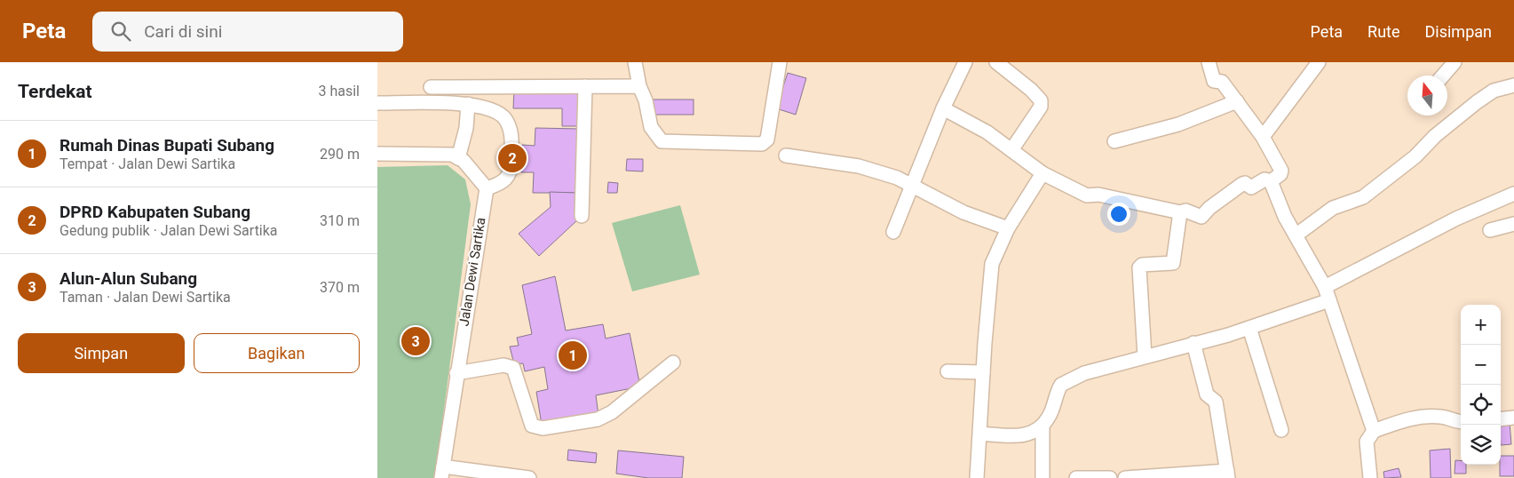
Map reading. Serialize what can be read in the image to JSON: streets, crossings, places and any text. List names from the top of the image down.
{
  "streets": {
    "street": ["Jalan Dewi Sartika"]
  },
  "north": "top",
  "page": {
    "header": "Peta",
    "search": "Cari di sini",
    "nav": ["Peta", "Rute", "Disimpan"],
    "heading": ["Terdekat", "3 hasil"],
    "list": [
      {
        "mark": "1",
        "name": "Rumah Dinas Bupati Subang",
        "note": "Tempat · Jalan Dewi Sartika",
        "value": "290 m"
      },
      {
        "mark": "2",
        "name": "DPRD Kabupaten Subang",
        "note": "Gedung publik · Jalan Dewi Sartika",
        "value": "310 m"
      },
      {
        "mark": "3",
        "name": "Alun-Alun Subang",
        "note": "Taman · Jalan Dewi Sartika",
        "value": "370 m"
      }
    ],
    "pins": ["2", "3", "1"],
    "map_buttons": ["+", "−"],
    "buttons": ["Simpan", "Bagikan"]
  }
}
